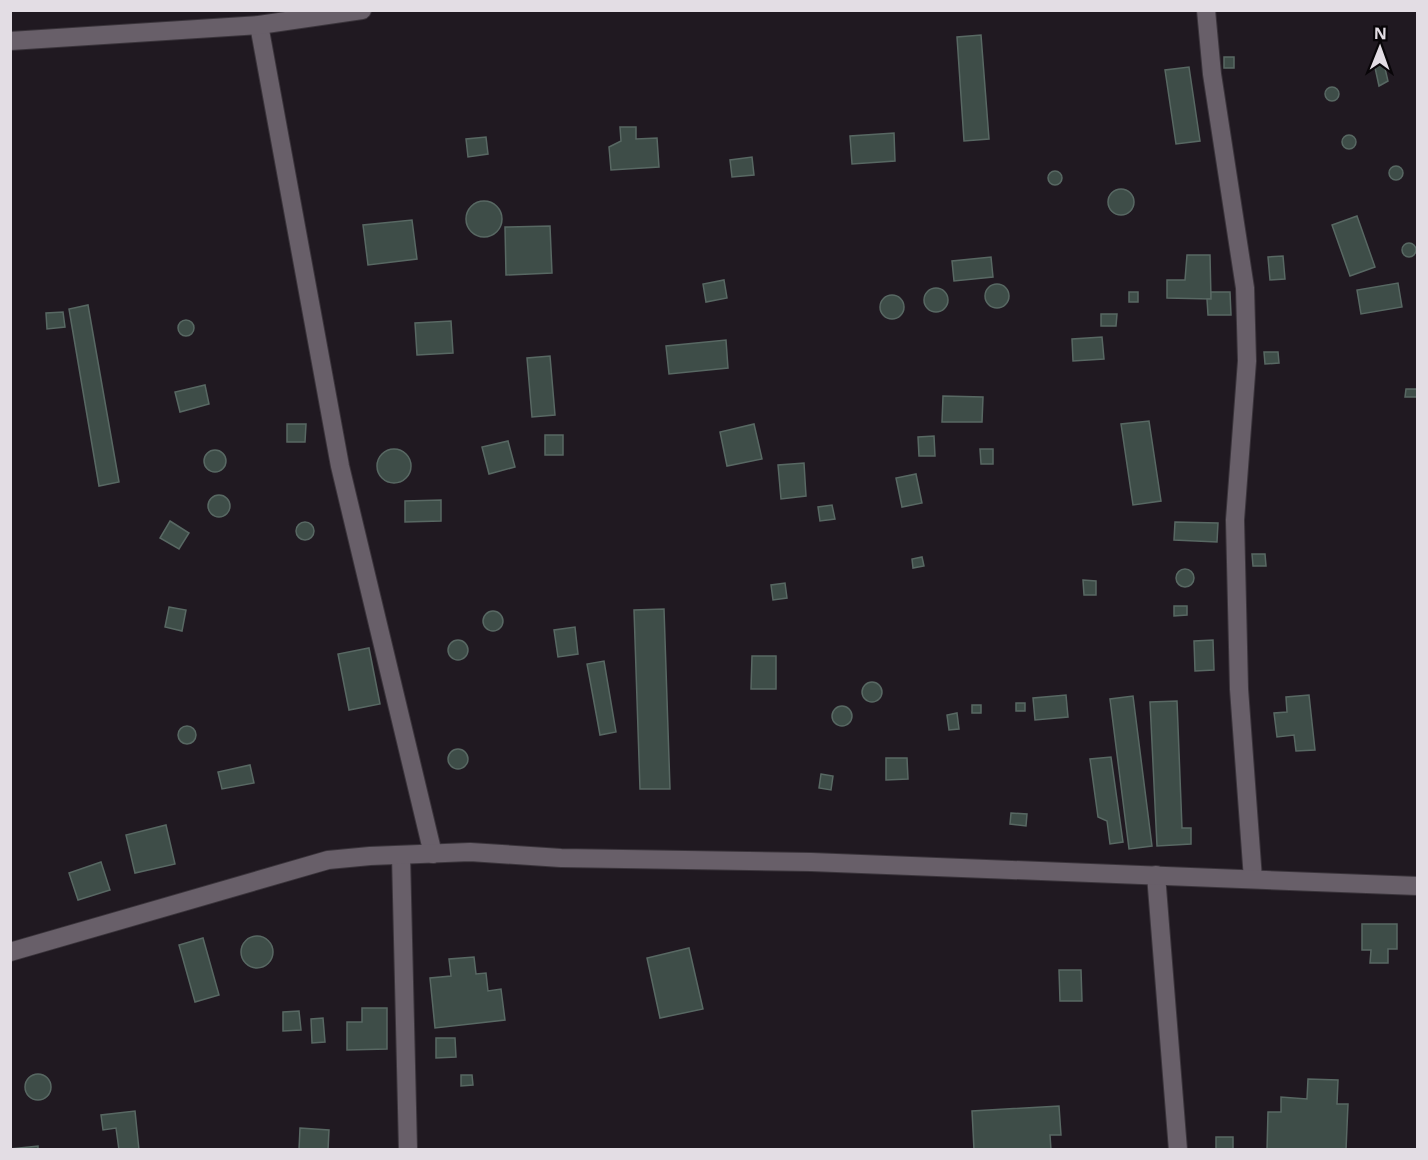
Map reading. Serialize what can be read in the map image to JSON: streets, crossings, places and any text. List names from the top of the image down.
{
  "north": "top"
}
